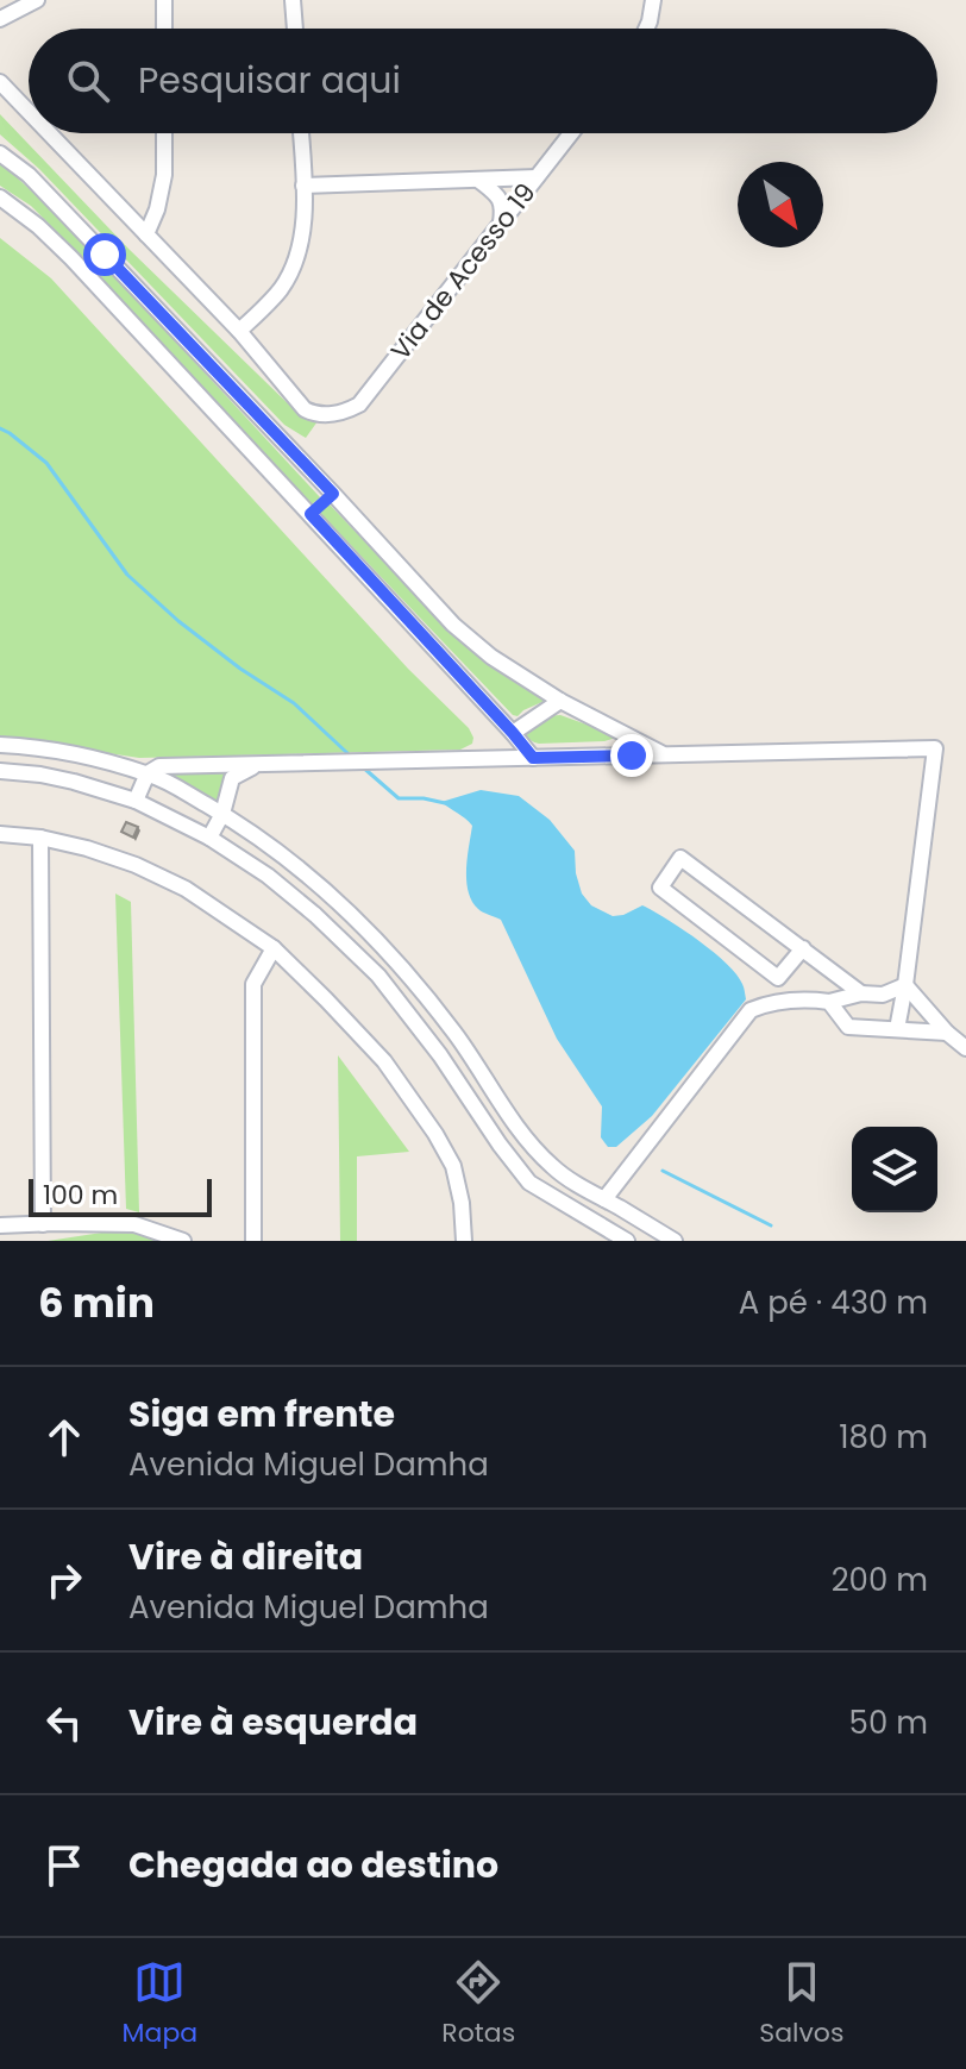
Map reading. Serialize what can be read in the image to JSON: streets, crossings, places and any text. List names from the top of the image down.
{
  "streets": {
    "street": ["Via de Acesso 19"]
  },
  "scale_bar": "100 m",
  "north": "bottom right",
  "page": {
    "search": "Pesquisar aqui",
    "scale": "100 m",
    "heading": ["6 min", "A pé · 430 m"],
    "list": [
      ["Siga em frente", "Avenida Miguel Damha", "180 m"],
      ["Vire à direita", "Avenida Miguel Damha", "200 m"],
      ["Vire à esquerda", "50 m"],
      "Chegada ao destino"
    ],
    "nav": ["Mapa", "Rotas", "Salvos"]
  }
}
